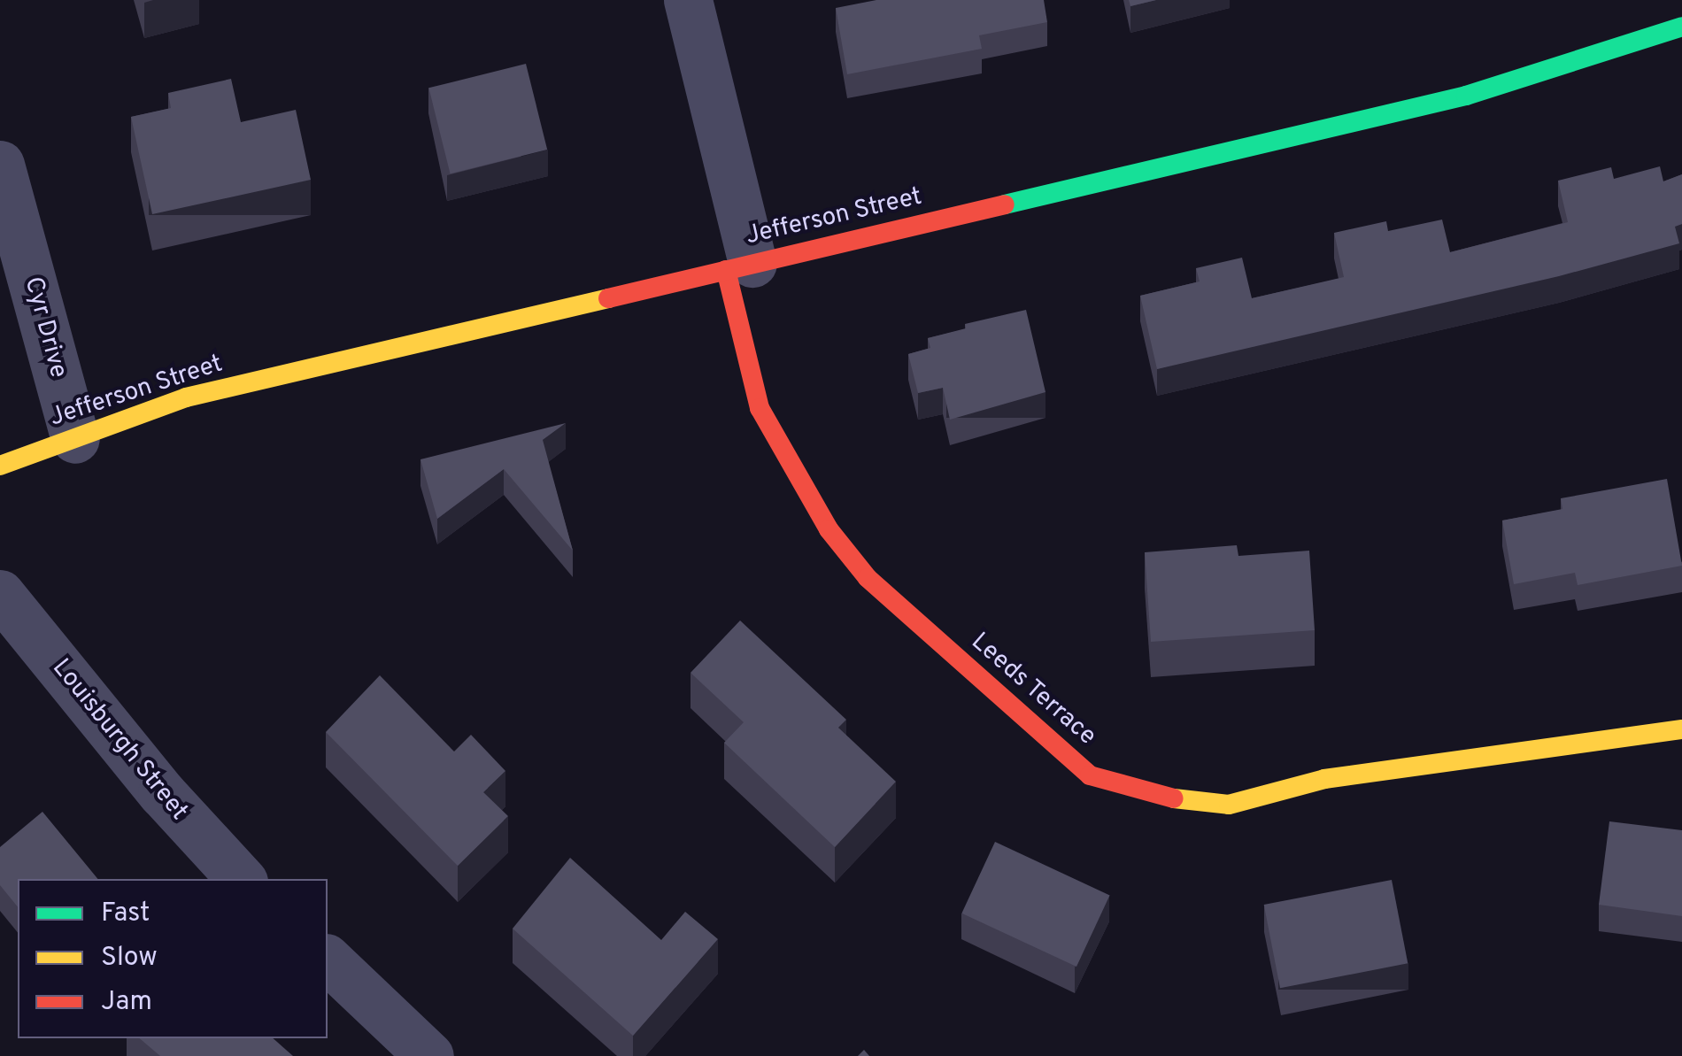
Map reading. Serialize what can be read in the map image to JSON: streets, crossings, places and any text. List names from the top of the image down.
{
  "streets": {
    "street": [
      "Jefferson Street",
      "Cyr Drive",
      "Leeds Terrace",
      "Louisburgh Street"
    ]
  },
  "crossings": [
    ["Jefferson Street", "Cyr Drive"],
    ["Jefferson Street", "Leeds Terrace"]
  ],
  "legend": ["Fast", "Slow", "Jam"]
}
